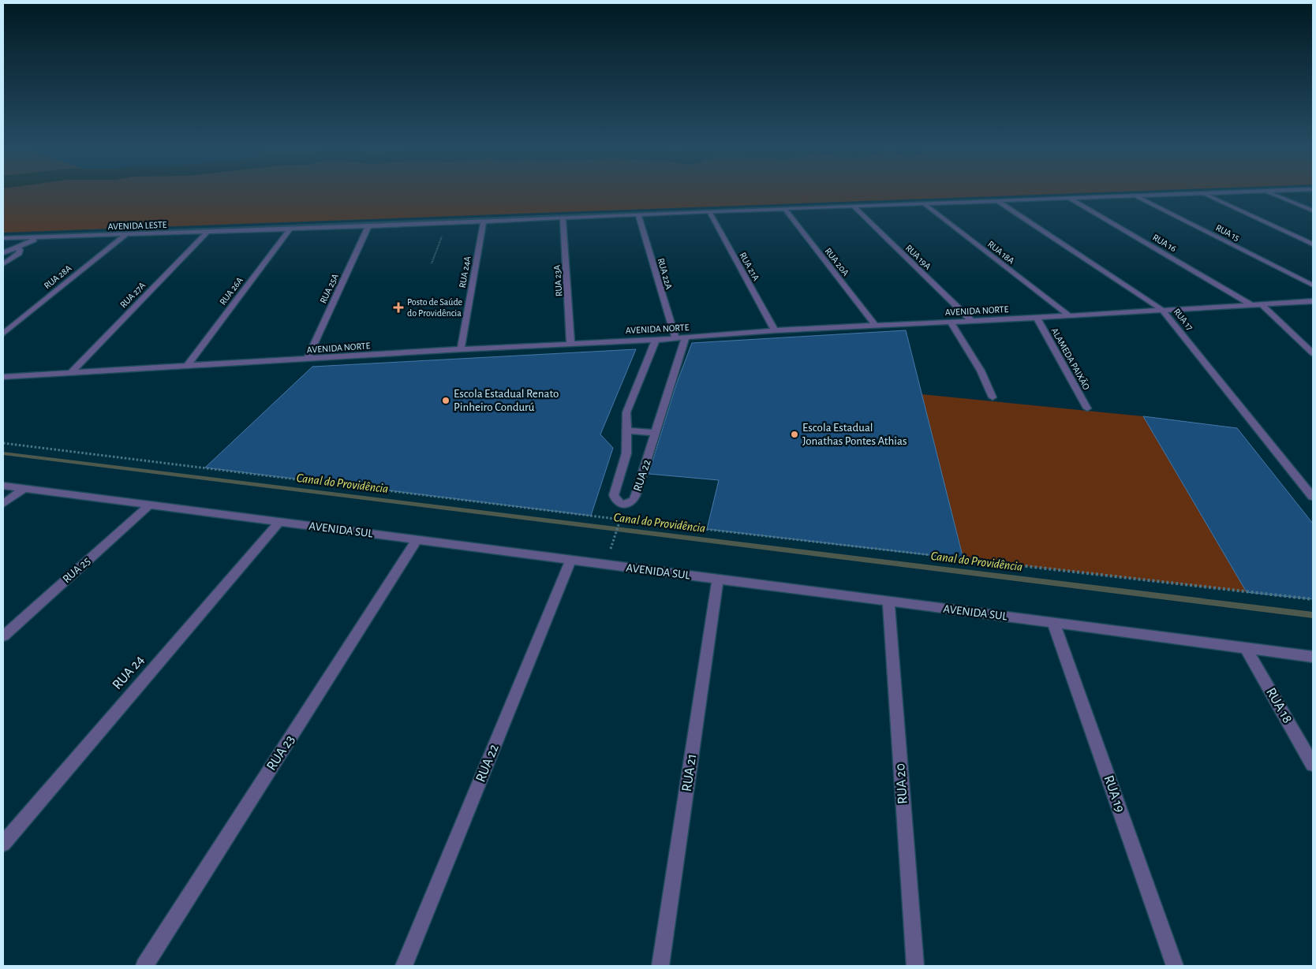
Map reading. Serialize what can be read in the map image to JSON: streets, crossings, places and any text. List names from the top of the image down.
{
  "streets": {
    "street": [
      "AVENIDA LESTE",
      "RUA 15",
      "RUA 16",
      "RUA 18A",
      "RUA 19A",
      "RUA 20A",
      "RUA 21A",
      "RUA 24A",
      "RUA 22A",
      "RUA 28A",
      "RUA 23A",
      "RUA 25A",
      "RUA 26A",
      "RUA 27A",
      "AVENIDA NORTE",
      "RUA 17",
      "ALAMEDA PAIXÃO",
      "RUA 22",
      "AVENIDA SUL",
      "RUA 25",
      "RUA 24",
      "RUA 18",
      "RUA 23",
      "RUA 21",
      "RUA 20",
      "RUA 19"
    ]
  },
  "crossings": [
    ["AVENIDA LESTE", "RUA 15"],
    ["AVENIDA LESTE", "RUA 16"],
    ["AVENIDA LESTE", "RUA 18A"],
    ["AVENIDA LESTE", "RUA 19A"],
    ["AVENIDA LESTE", "RUA 20A"],
    ["AVENIDA LESTE", "RUA 21A"],
    ["AVENIDA LESTE", "RUA 24A"],
    ["AVENIDA LESTE", "RUA 22A"],
    ["AVENIDA LESTE", "RUA 28A"],
    ["AVENIDA LESTE", "RUA 23A"],
    ["AVENIDA LESTE", "RUA 25A"],
    ["AVENIDA LESTE", "RUA 26A"],
    ["AVENIDA LESTE", "RUA 27A"],
    ["AVENIDA LESTE", "RUA 17"],
    ["RUA 16", "AVENIDA NORTE"],
    ["RUA 18A", "AVENIDA NORTE"],
    ["RUA 19A", "AVENIDA NORTE"],
    ["RUA 20A", "AVENIDA NORTE"],
    ["RUA 21A", "AVENIDA NORTE"],
    ["RUA 24A", "AVENIDA NORTE"],
    ["RUA 22A", "AVENIDA NORTE"],
    ["RUA 23A", "AVENIDA NORTE"],
    ["RUA 25A", "AVENIDA NORTE"],
    ["RUA 26A", "AVENIDA NORTE"],
    ["RUA 27A", "AVENIDA NORTE"],
    ["AVENIDA NORTE", "RUA 17"],
    ["AVENIDA NORTE", "ALAMEDA PAIXÃO"],
    ["AVENIDA NORTE", "RUA 22"],
    ["RUA 22", "AVENIDA SUL"],
    ["AVENIDA SUL", "RUA 25"],
    ["AVENIDA SUL", "RUA 24"],
    ["AVENIDA SUL", "RUA 18"],
    ["AVENIDA SUL", "RUA 23"],
    ["AVENIDA SUL", "RUA 21"],
    ["AVENIDA SUL", "RUA 20"],
    ["AVENIDA SUL", "RUA 19"]
  ],
  "water": ["Canal do Providência"],
  "places": {
    "health": ["Posto de Saúde do Providência"],
    "other": ["Escola Estadual Renato Pinheiro Condurú", "Escola Estadual Jonathas Pontes Athias"]
  }
}
